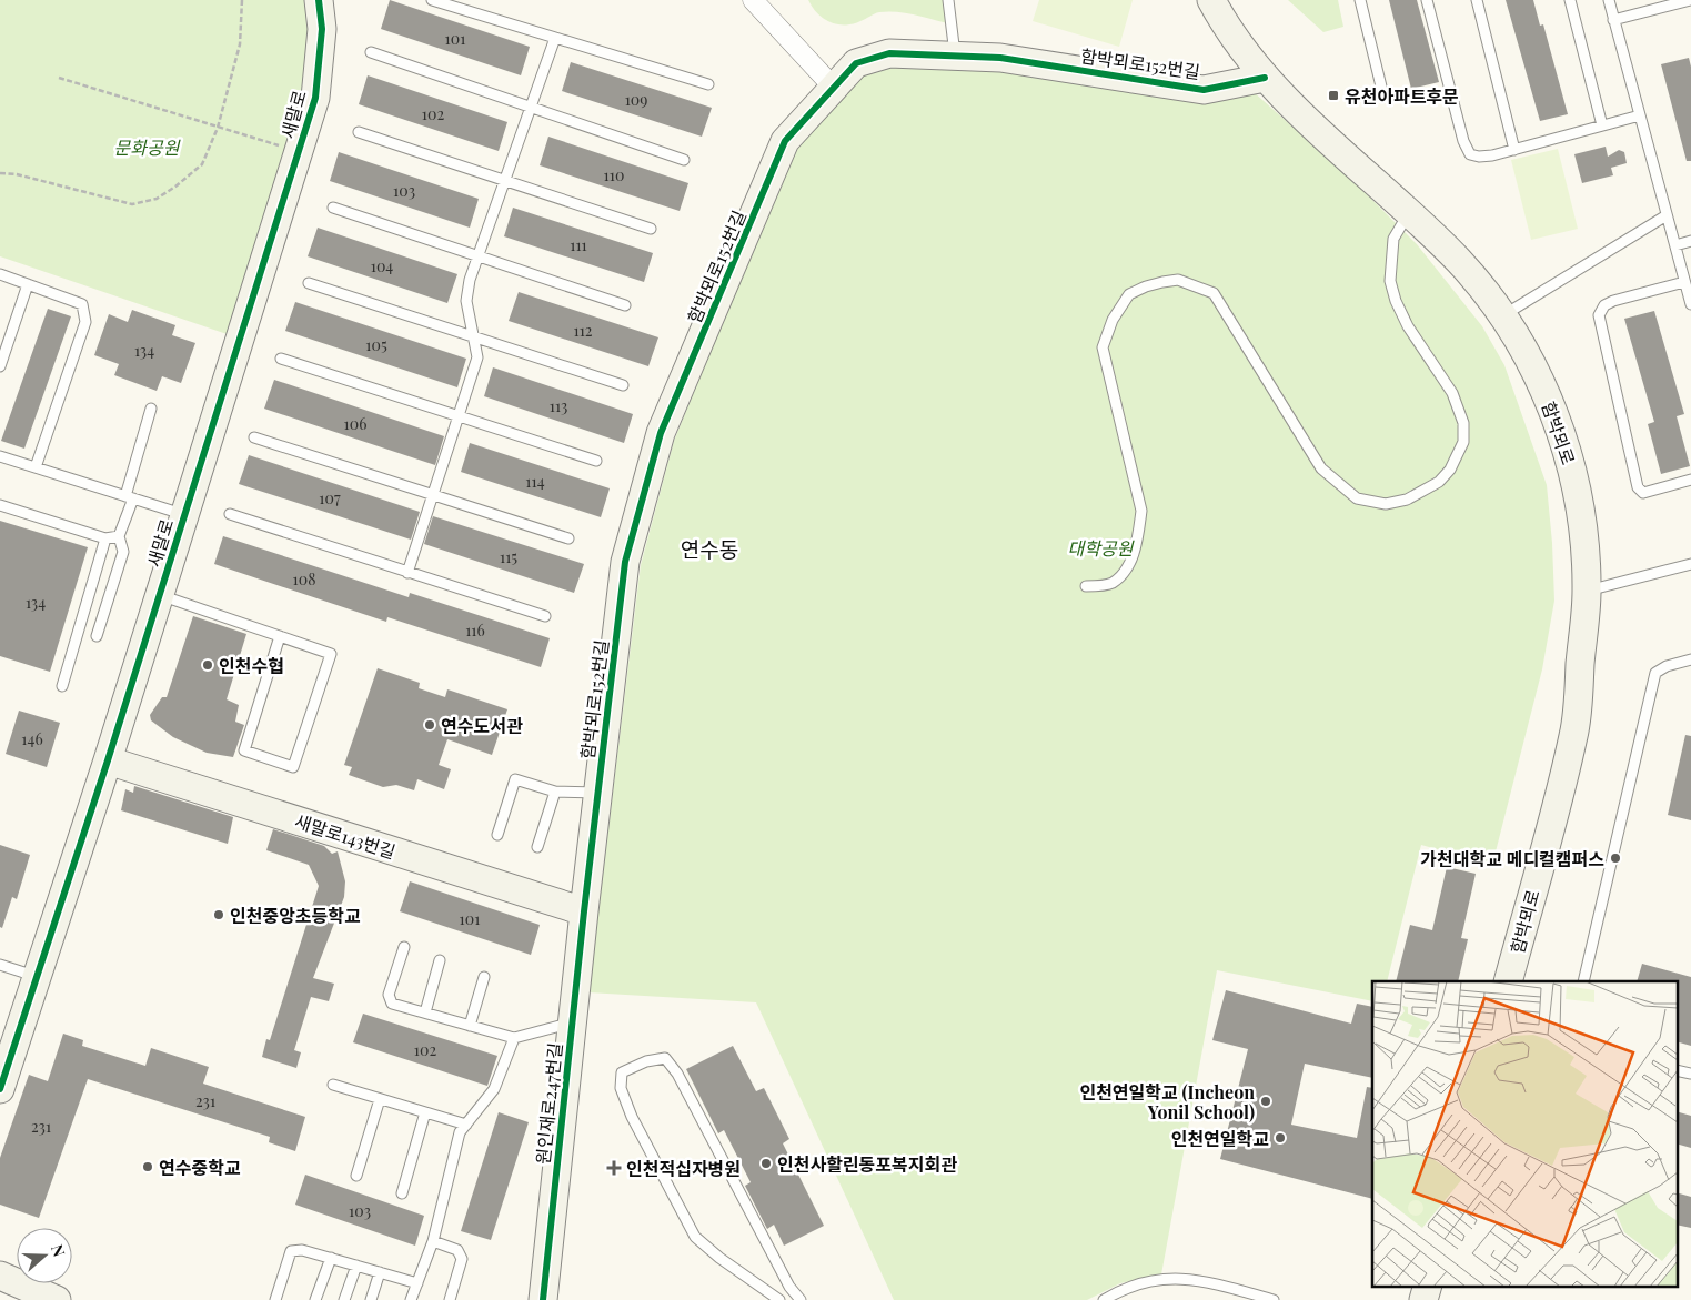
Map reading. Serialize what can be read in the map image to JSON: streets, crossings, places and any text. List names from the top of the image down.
{
  "streets": {
    "street": [
      "함박뫼로152번길",
      "새말로",
      "함박뫼로",
      "새말로143번길",
      "원인재로247번길"
    ]
  },
  "crossings": [
    ["함박뫼로152번길", "함박뫼로"],
    ["함박뫼로152번길", "새말로143번길"],
    ["함박뫼로152번길", "원인재로247번길"],
    ["새말로", "새말로143번길"],
    ["새말로143번길", "원인재로247번길"]
  ],
  "districts": ["연수동"],
  "parks": ["문화공원", "대학공원"],
  "places": {
    "transit": ["유천아파트후문"],
    "other": [
      "인천수협",
      "연수도서관",
      "가천대학교 메디컬캠퍼스",
      "인천중앙초등학교",
      "인천연일학교 (Incheon Yonil School)",
      "인천연일학교",
      "인천사할린동포복지회관",
      "연수중학교"
    ],
    "health": ["인천적십자병원"]
  },
  "house_numbers": [
    "101",
    "109",
    "102",
    "110",
    "103",
    "111",
    "104",
    "112",
    "105",
    "134",
    "113",
    "106",
    "114",
    "107",
    "115",
    "108",
    "134",
    "116",
    "146",
    "101",
    "102",
    "231",
    "231",
    "103"
  ],
  "north": "right"
}
